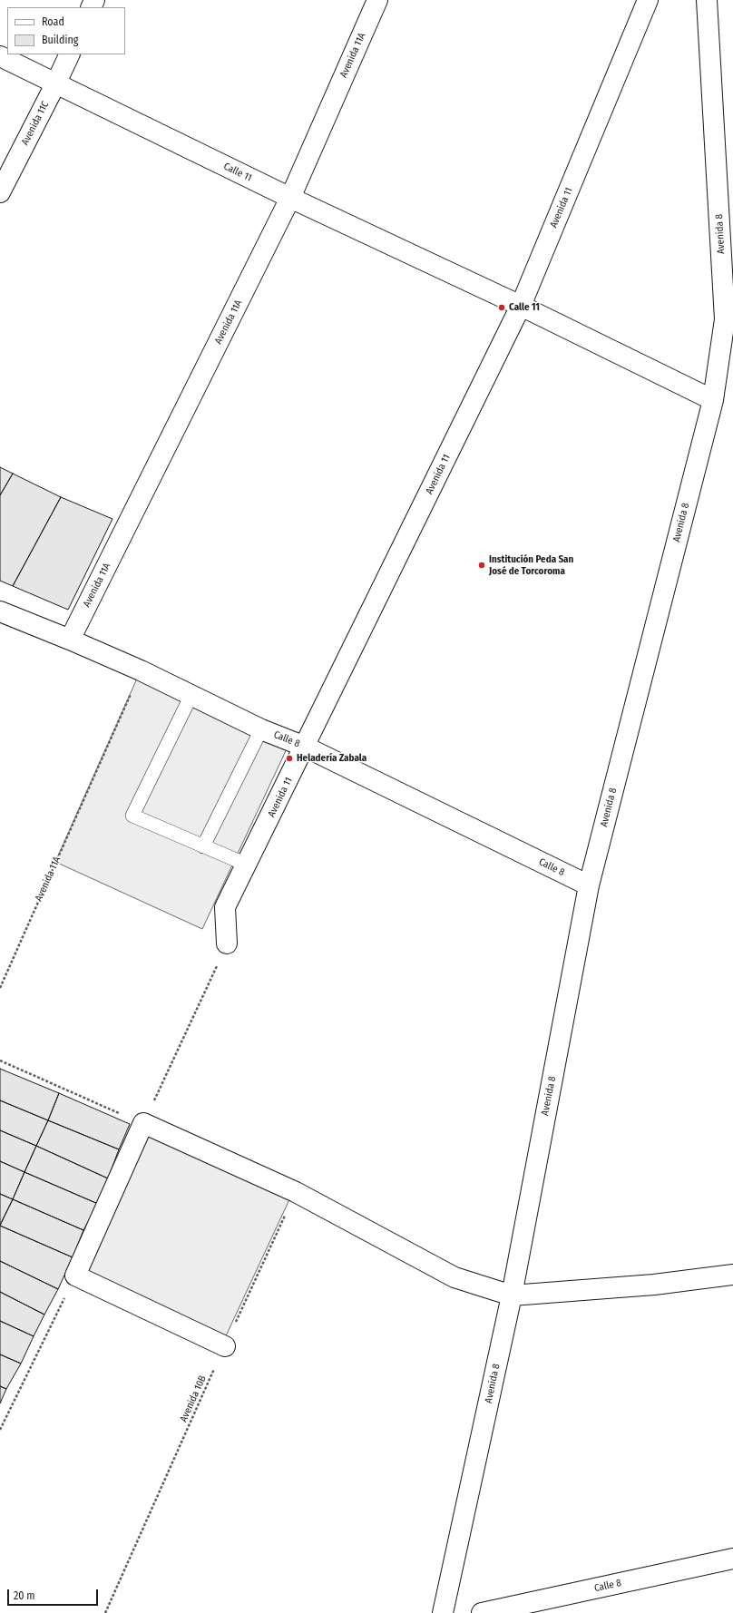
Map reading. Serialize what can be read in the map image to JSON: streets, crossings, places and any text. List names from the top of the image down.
{
  "streets": {
    "street": [
      "Avenida 11A",
      "Avenida 11C",
      "Calle 11",
      "Avenida 11",
      "Avenida 8",
      "Calle 8"
    ],
    "path": ["Avenida 10B"]
  },
  "crossings": [
    ["Avenida 11A", "Calle 11"],
    ["Avenida 11A", "Calle 8"],
    ["Avenida 11C", "Calle 11"],
    ["Calle 11", "Avenida 11"],
    ["Calle 11", "Avenida 8"],
    ["Avenida 11", "Calle 8"],
    ["Avenida 8", "Calle 8"]
  ],
  "places": ["Calle 11", "Institución Peda San José de Torcoroma", "Heladería Zabala"],
  "legend": ["Road", "Building"],
  "scale_bar": "20 m"
}
